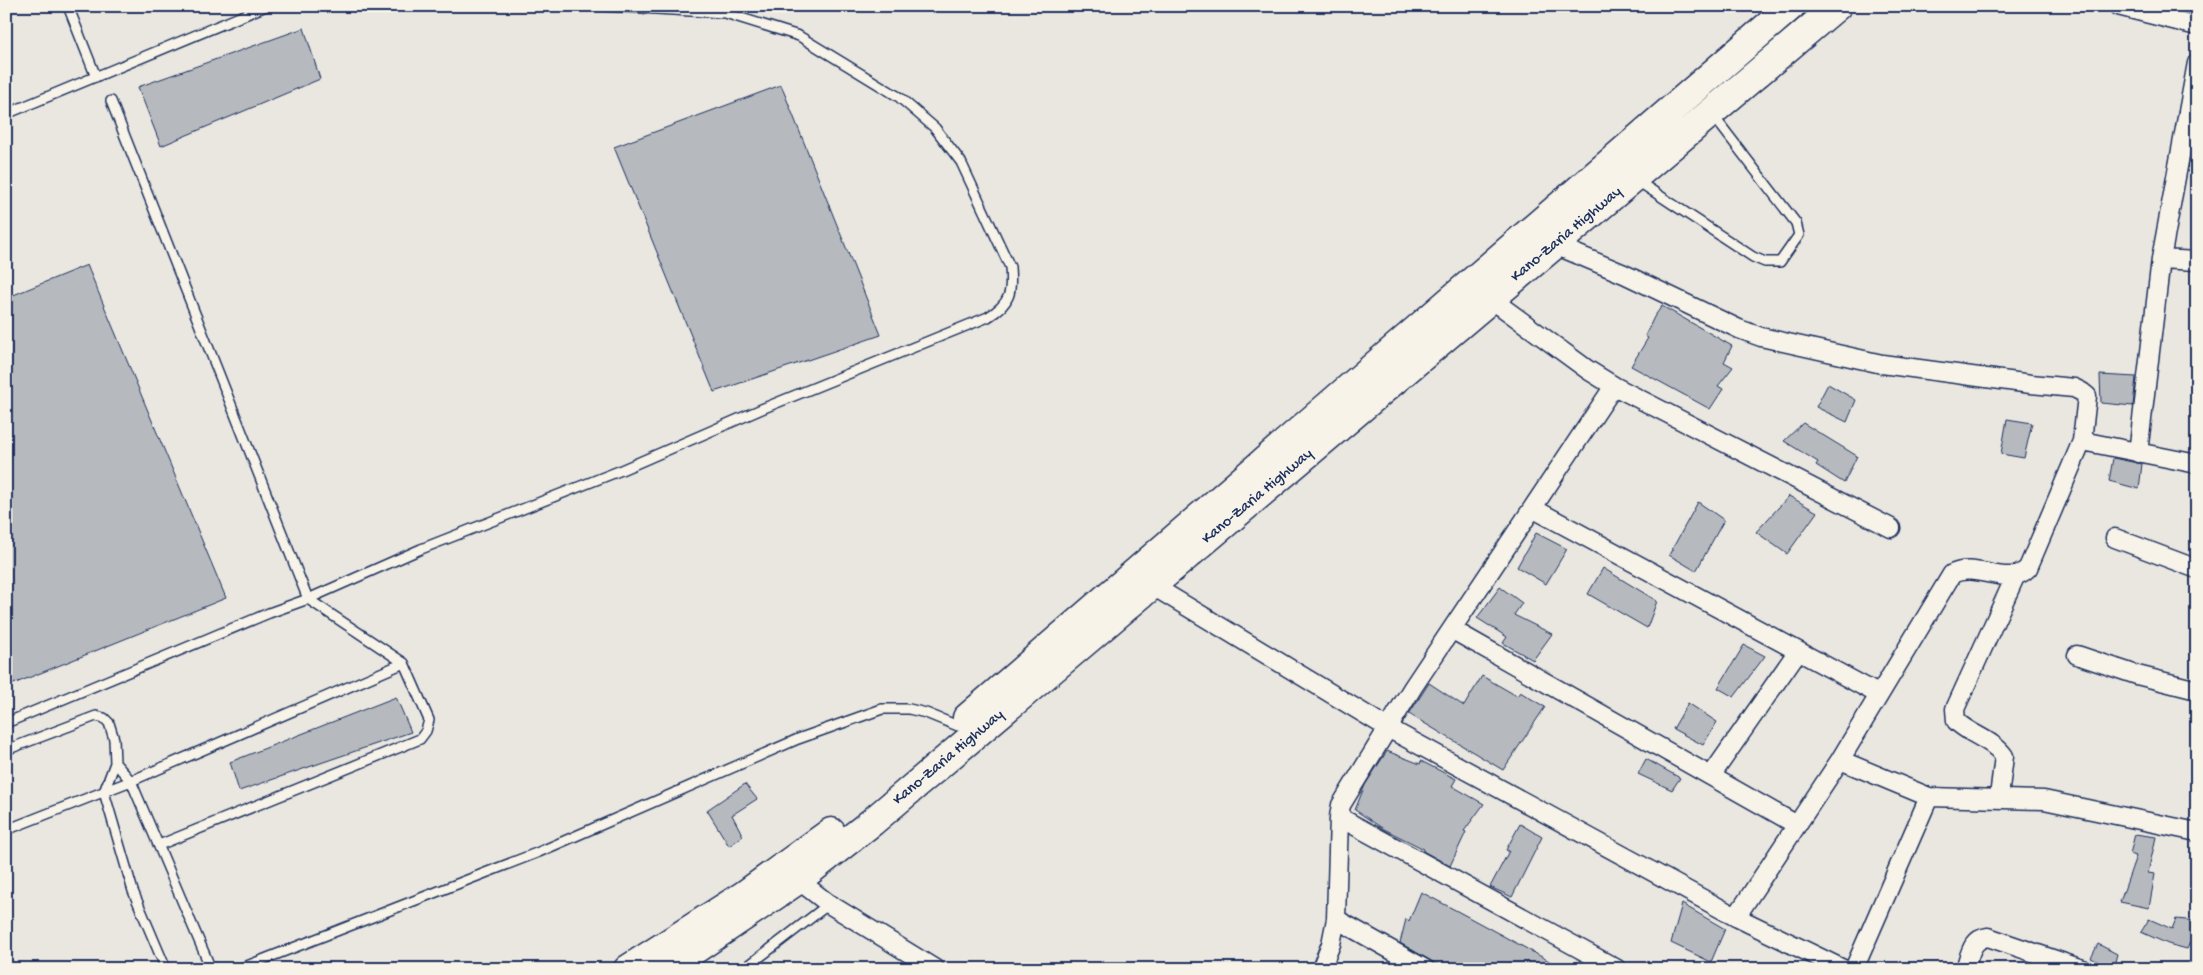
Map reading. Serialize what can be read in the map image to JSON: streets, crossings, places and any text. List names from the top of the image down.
{
  "streets": {
    "highway": ["Kano-Zaria Highway"]
  }
}
